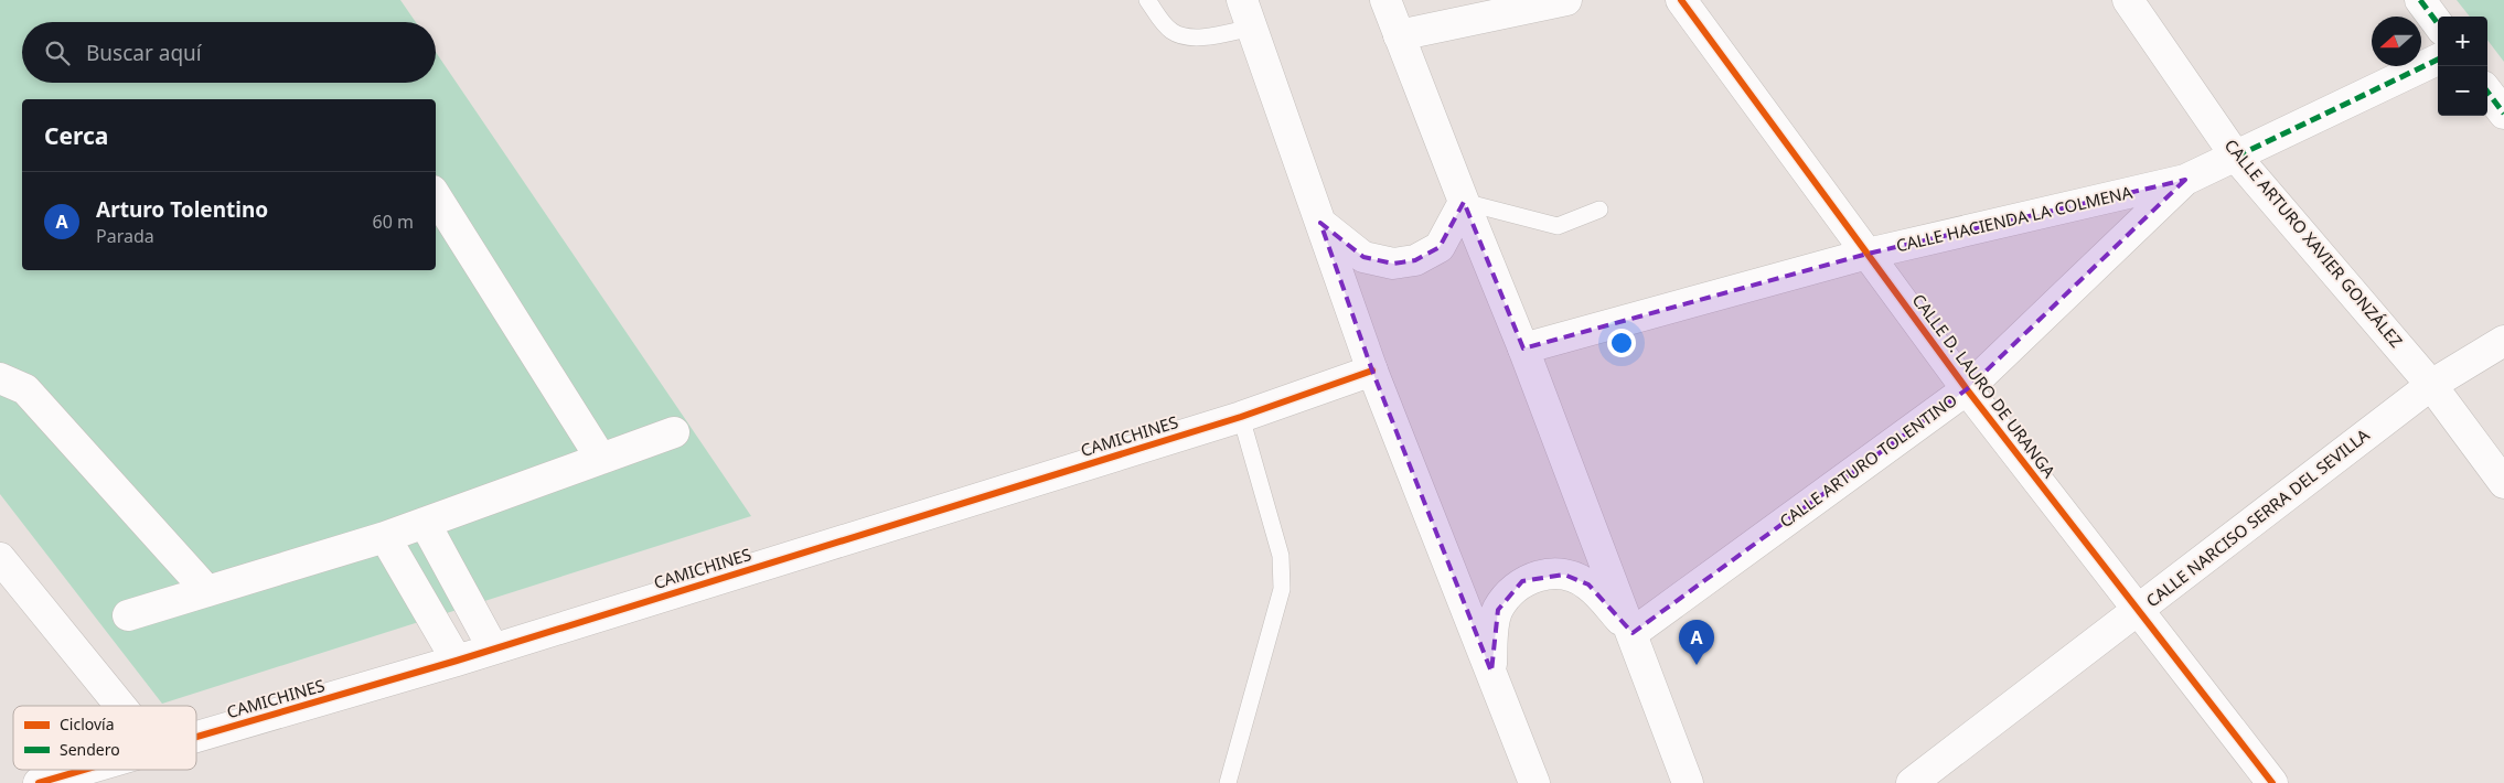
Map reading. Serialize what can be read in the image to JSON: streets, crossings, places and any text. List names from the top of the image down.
{
  "streets": {
    "main road": [
      "CALLE HACIENDA LA COLMENA",
      "CALLE ARTURO XAVIER GONZÁLEZ",
      "CALLE D. LAURO DE URANGA",
      "CAMICHINES",
      "CALLE ARTURO TOLENTINO",
      "CALLE NARCISO SERRA DEL SEVILLA"
    ]
  },
  "crossings": [
    ["CALLE HACIENDA LA COLMENA", "CALLE D. LAURO DE URANGA"],
    ["CALLE HACIENDA LA COLMENA", "CALLE ARTURO TOLENTINO"],
    ["CALLE ARTURO XAVIER GONZÁLEZ", "CALLE NARCISO SERRA DEL SEVILLA"],
    ["CALLE D. LAURO DE URANGA", "CALLE ARTURO TOLENTINO"],
    ["CALLE D. LAURO DE URANGA", "CALLE NARCISO SERRA DEL SEVILLA"]
  ],
  "legend": ["Ciclovía", "Sendero"],
  "north": "left",
  "page": {
    "map_buttons": ["+", "−"],
    "search": "Buscar aquí",
    "heading": "Cerca",
    "list": [
      {
        "mark": "A",
        "name": "Arturo Tolentino",
        "note": "Parada",
        "value": "60 m"
      }
    ],
    "pins": "A"
  }
}
